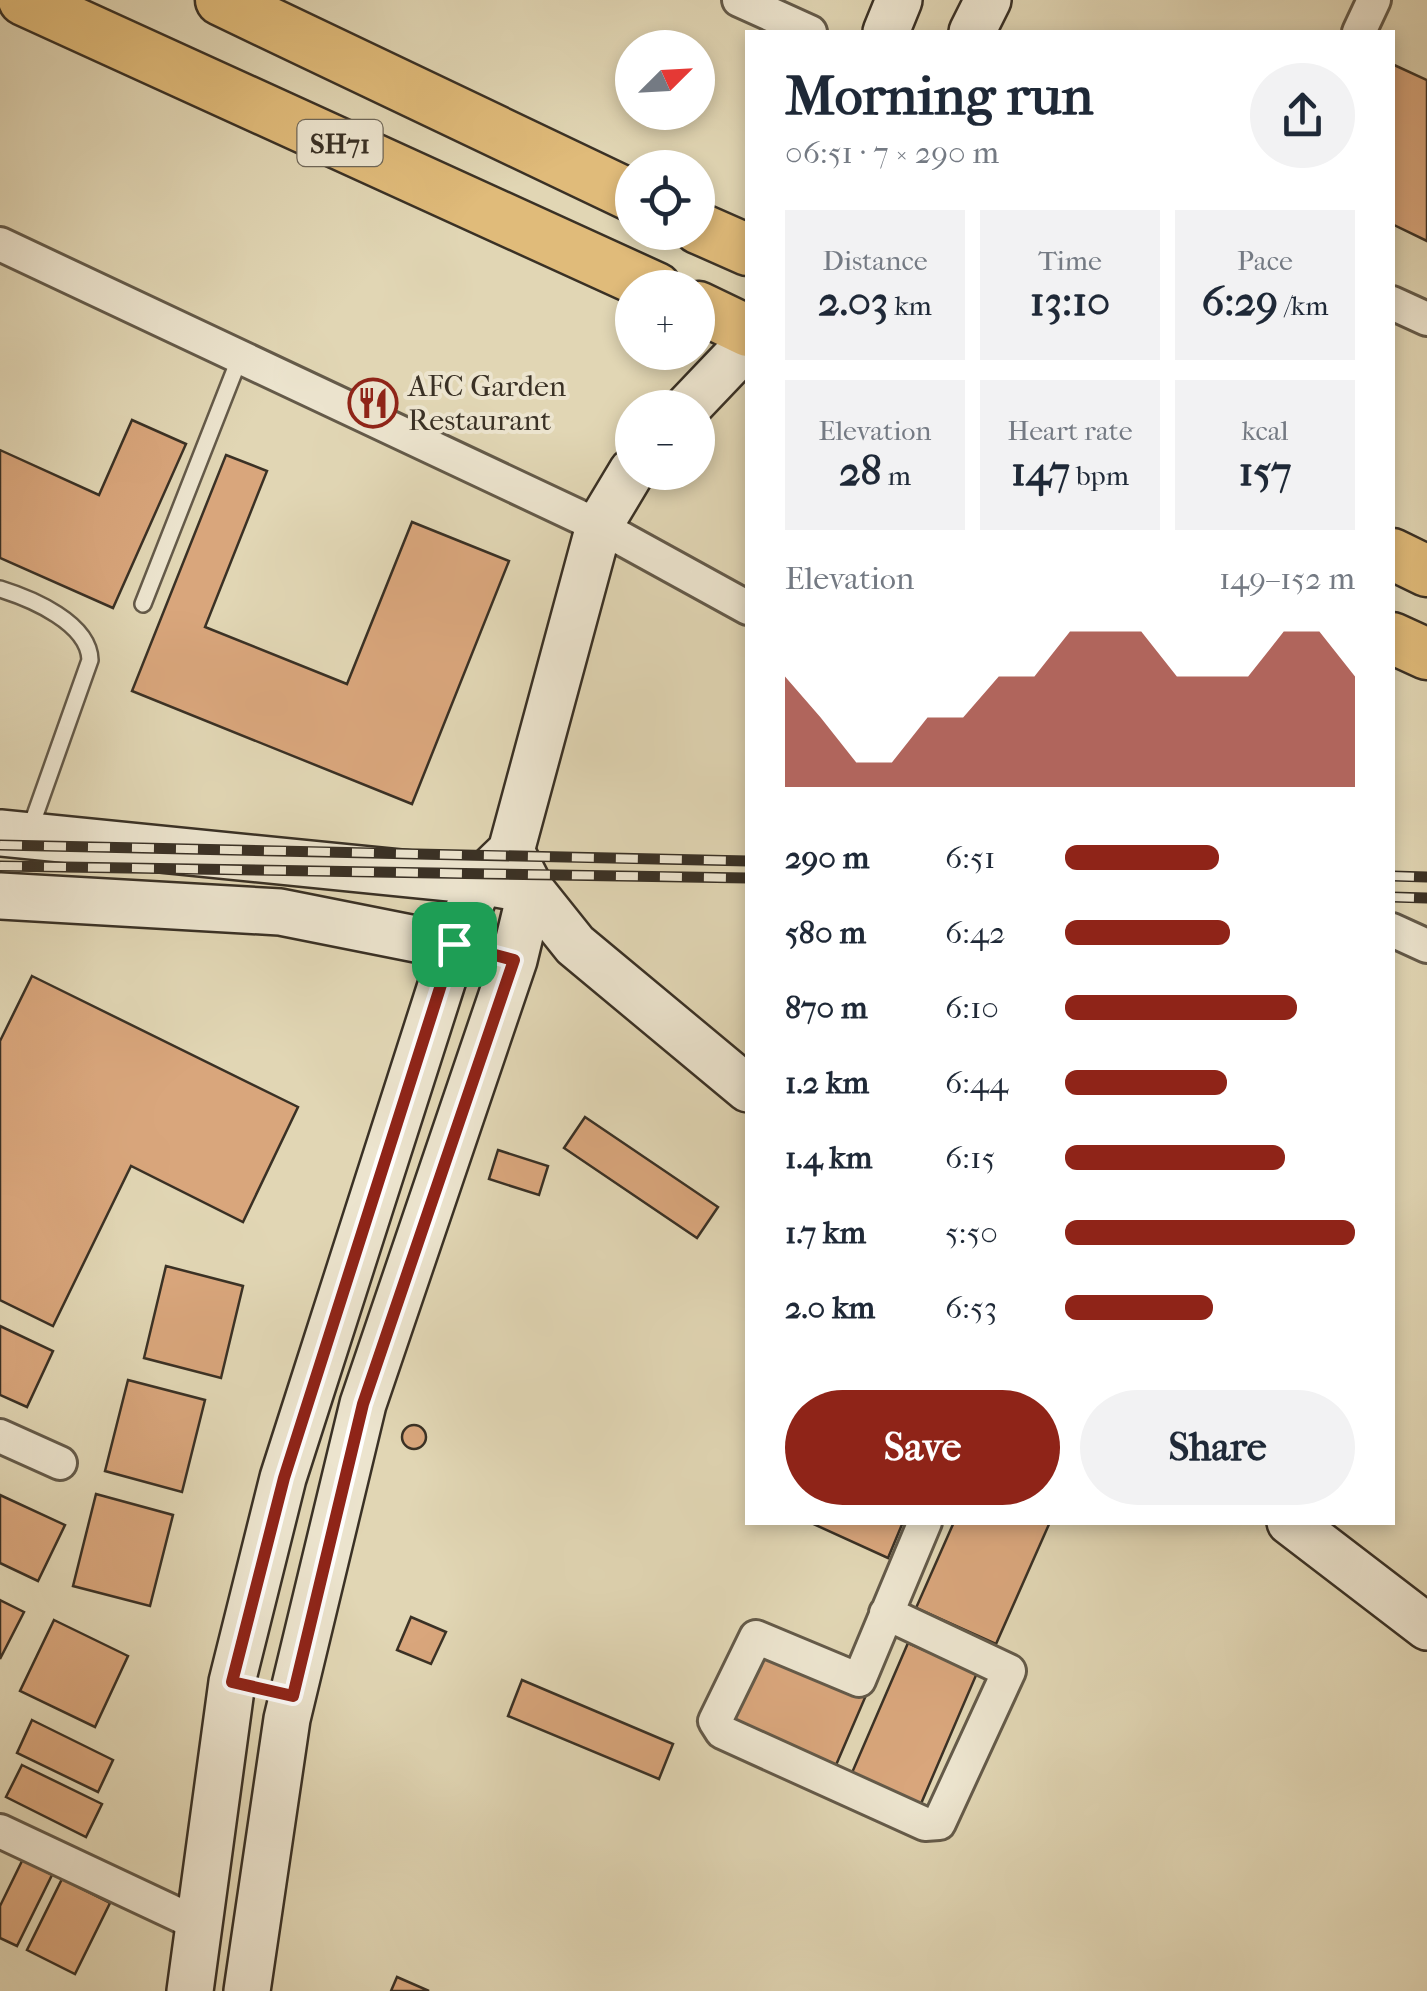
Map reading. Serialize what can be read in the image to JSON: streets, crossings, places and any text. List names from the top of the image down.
{
  "streets": {
    "main road": ["SH71"]
  },
  "places": {
    "restaurant": ["AFC Garden Restaurant"]
  },
  "north": "top right",
  "page": {
    "map_buttons": ["+", "−"],
    "heading": ["Morning run", "06:51 · 7 × 290 m"],
    "stats": [
      ["Distance", "2.03 km"],
      ["Time", "13:10"],
      ["Pace", "6:29 /km"],
      ["Elevation", "28 m"],
      ["Heart rate", "147 bpm"],
      ["kcal", "157"]
    ],
    "chart": ["Elevation", "149–152 m"],
    "list": [
      {
        "name": "290 m",
        "note": "6:51"
      },
      {
        "name": "580 m",
        "note": "6:42"
      },
      {
        "name": "870 m",
        "note": "6:10"
      },
      {
        "name": "1.2 km",
        "note": "6:44"
      },
      {
        "name": "1.4 km",
        "note": "6:15"
      },
      {
        "name": "1.7 km",
        "note": "5:50"
      },
      {
        "name": "2.0 km",
        "note": "6:53"
      }
    ],
    "buttons": ["Save", "Share"]
  }
}
